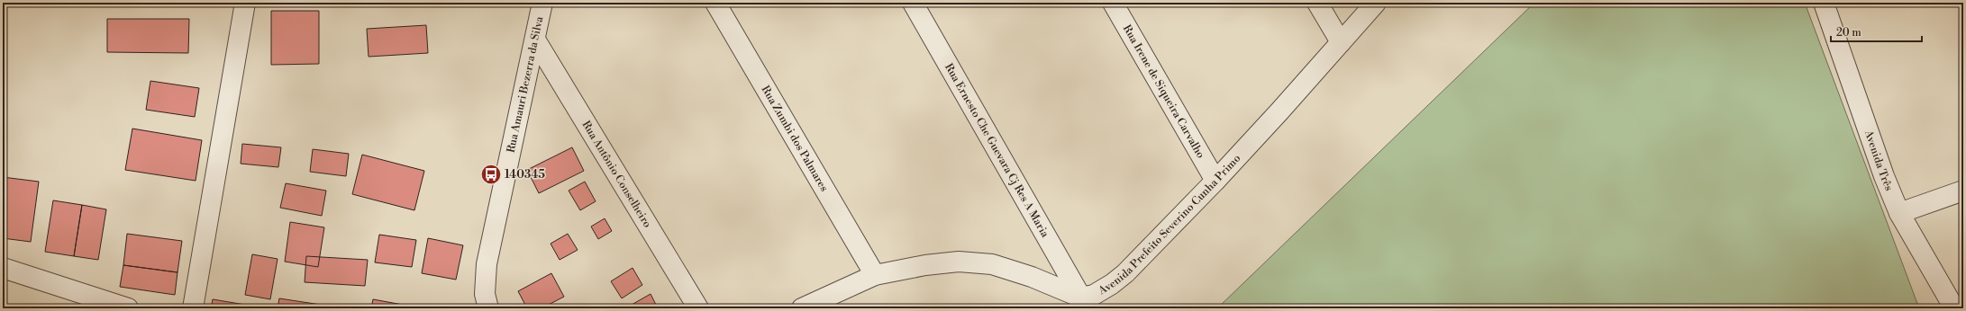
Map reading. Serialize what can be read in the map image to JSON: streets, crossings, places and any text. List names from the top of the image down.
{
  "streets": {
    "street": [
      "Rua Amauri Bezerra da Silva",
      "Rua Irene de Siqueira Carvalho",
      "Rua Zumbi dos Palmares",
      "Rua Ernesto Che Guevara Cj Res A Maria",
      "Avenida Três",
      "Rua Antônio Conselheiro",
      "Avenida Prefeito Severino Cunha Primo"
    ]
  },
  "crossings": [
    ["Rua Amauri Bezerra da Silva", "Rua Antônio Conselheiro"],
    ["Rua Irene de Siqueira Carvalho", "Avenida Prefeito Severino Cunha Primo"],
    ["Rua Ernesto Che Guevara Cj Res A Maria", "Avenida Prefeito Severino Cunha Primo"]
  ],
  "places": {
    "bus stop": ["140345"]
  },
  "scale_bar": "20 m"
}
